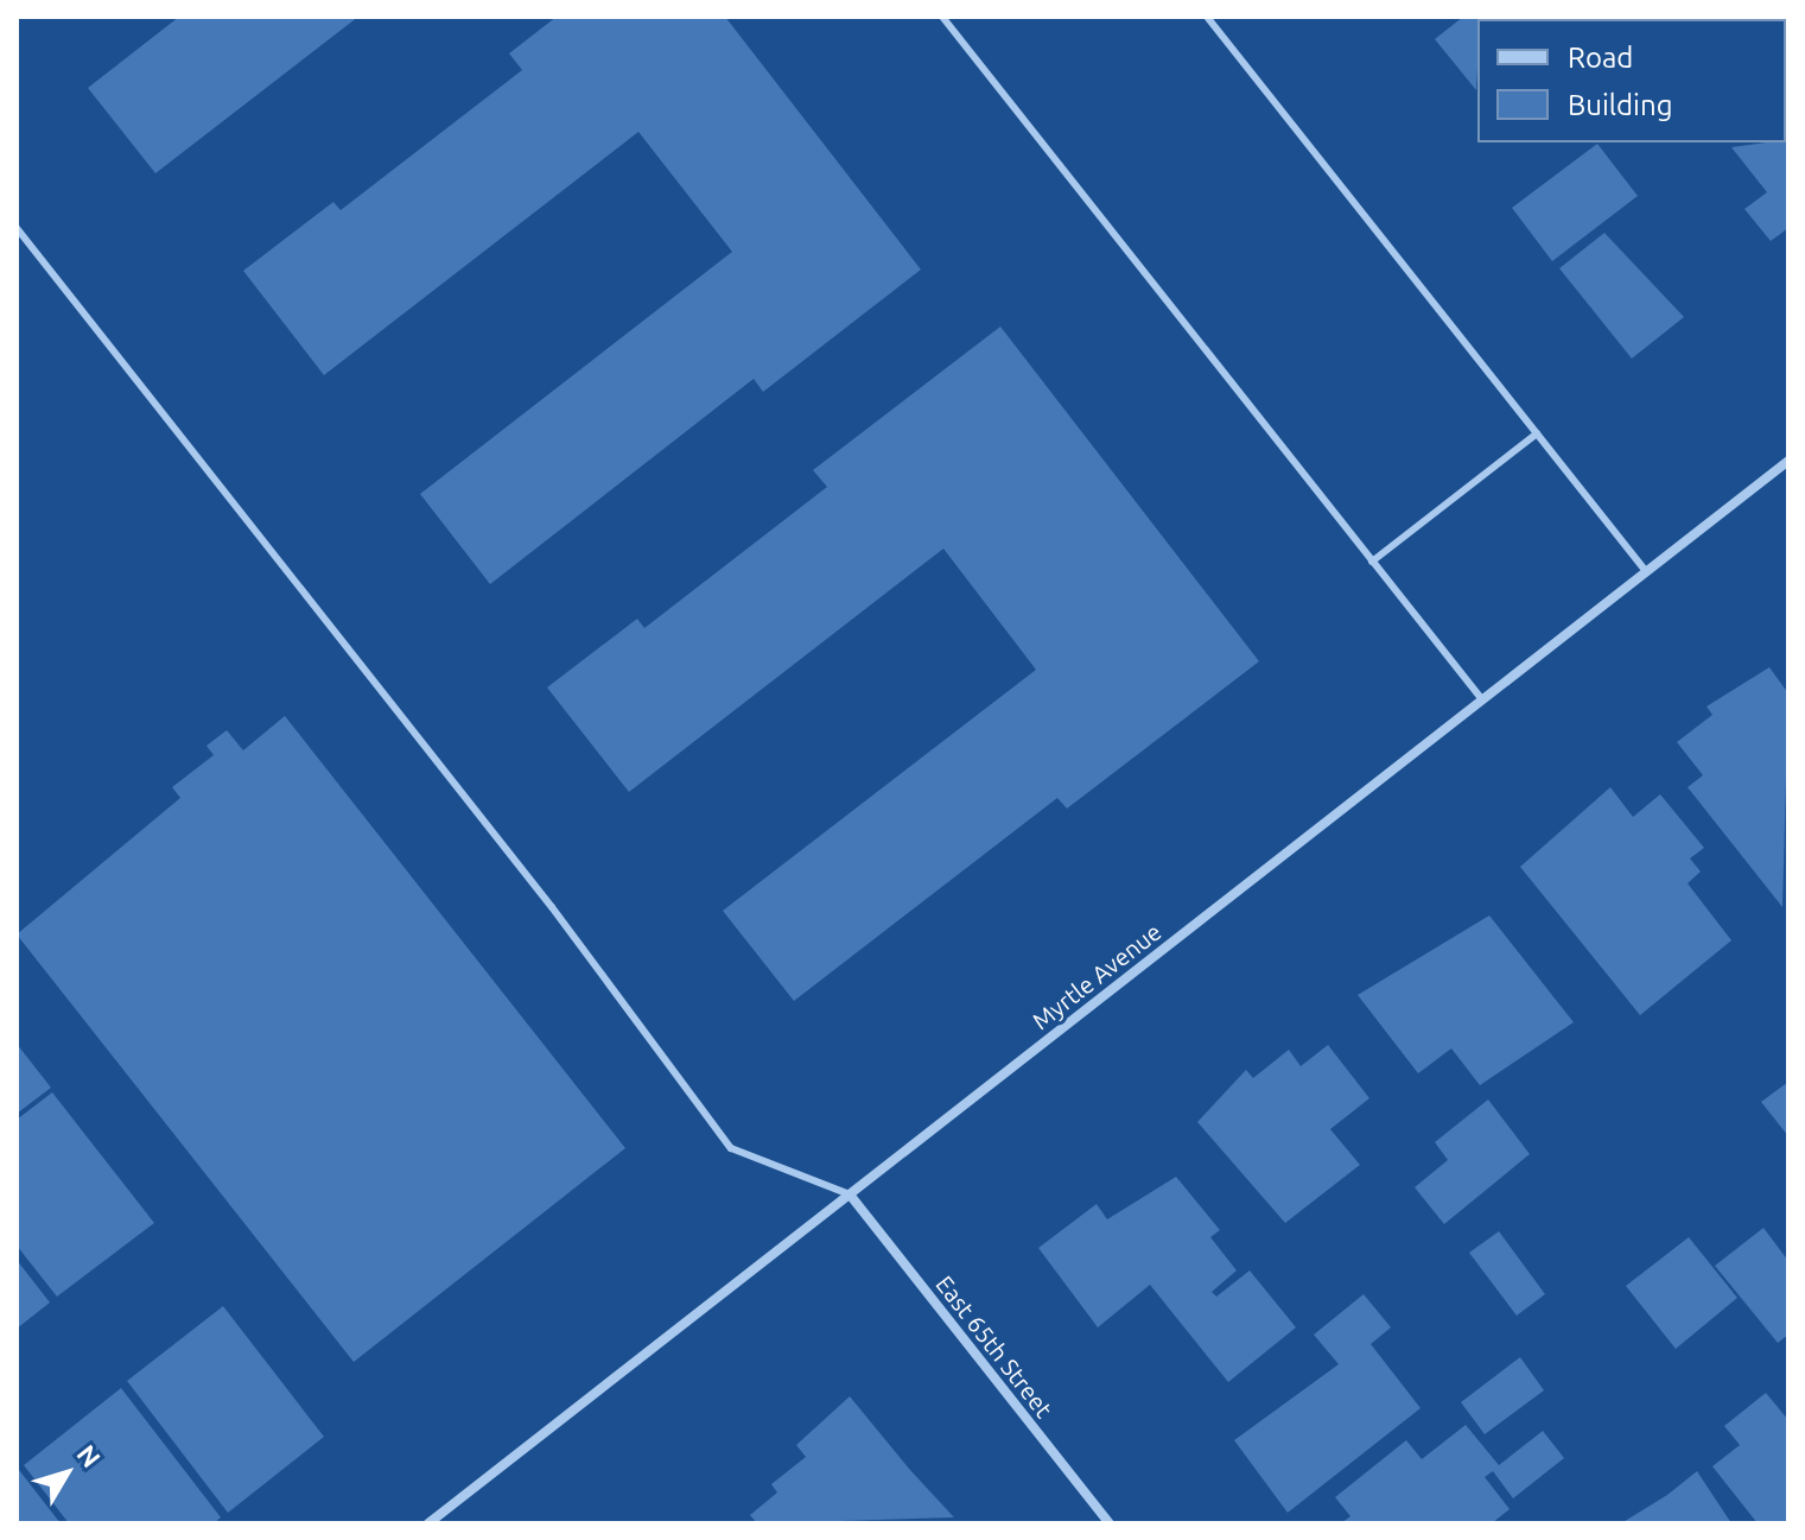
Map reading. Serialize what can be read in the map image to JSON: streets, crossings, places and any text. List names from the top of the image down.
{
  "streets": {
    "street": ["Myrtle Avenue", "East 65th Street"]
  },
  "crossings": [
    ["Myrtle Avenue", "East 65th Street"]
  ],
  "legend": ["Road", "Building"],
  "north": "top right"
}
